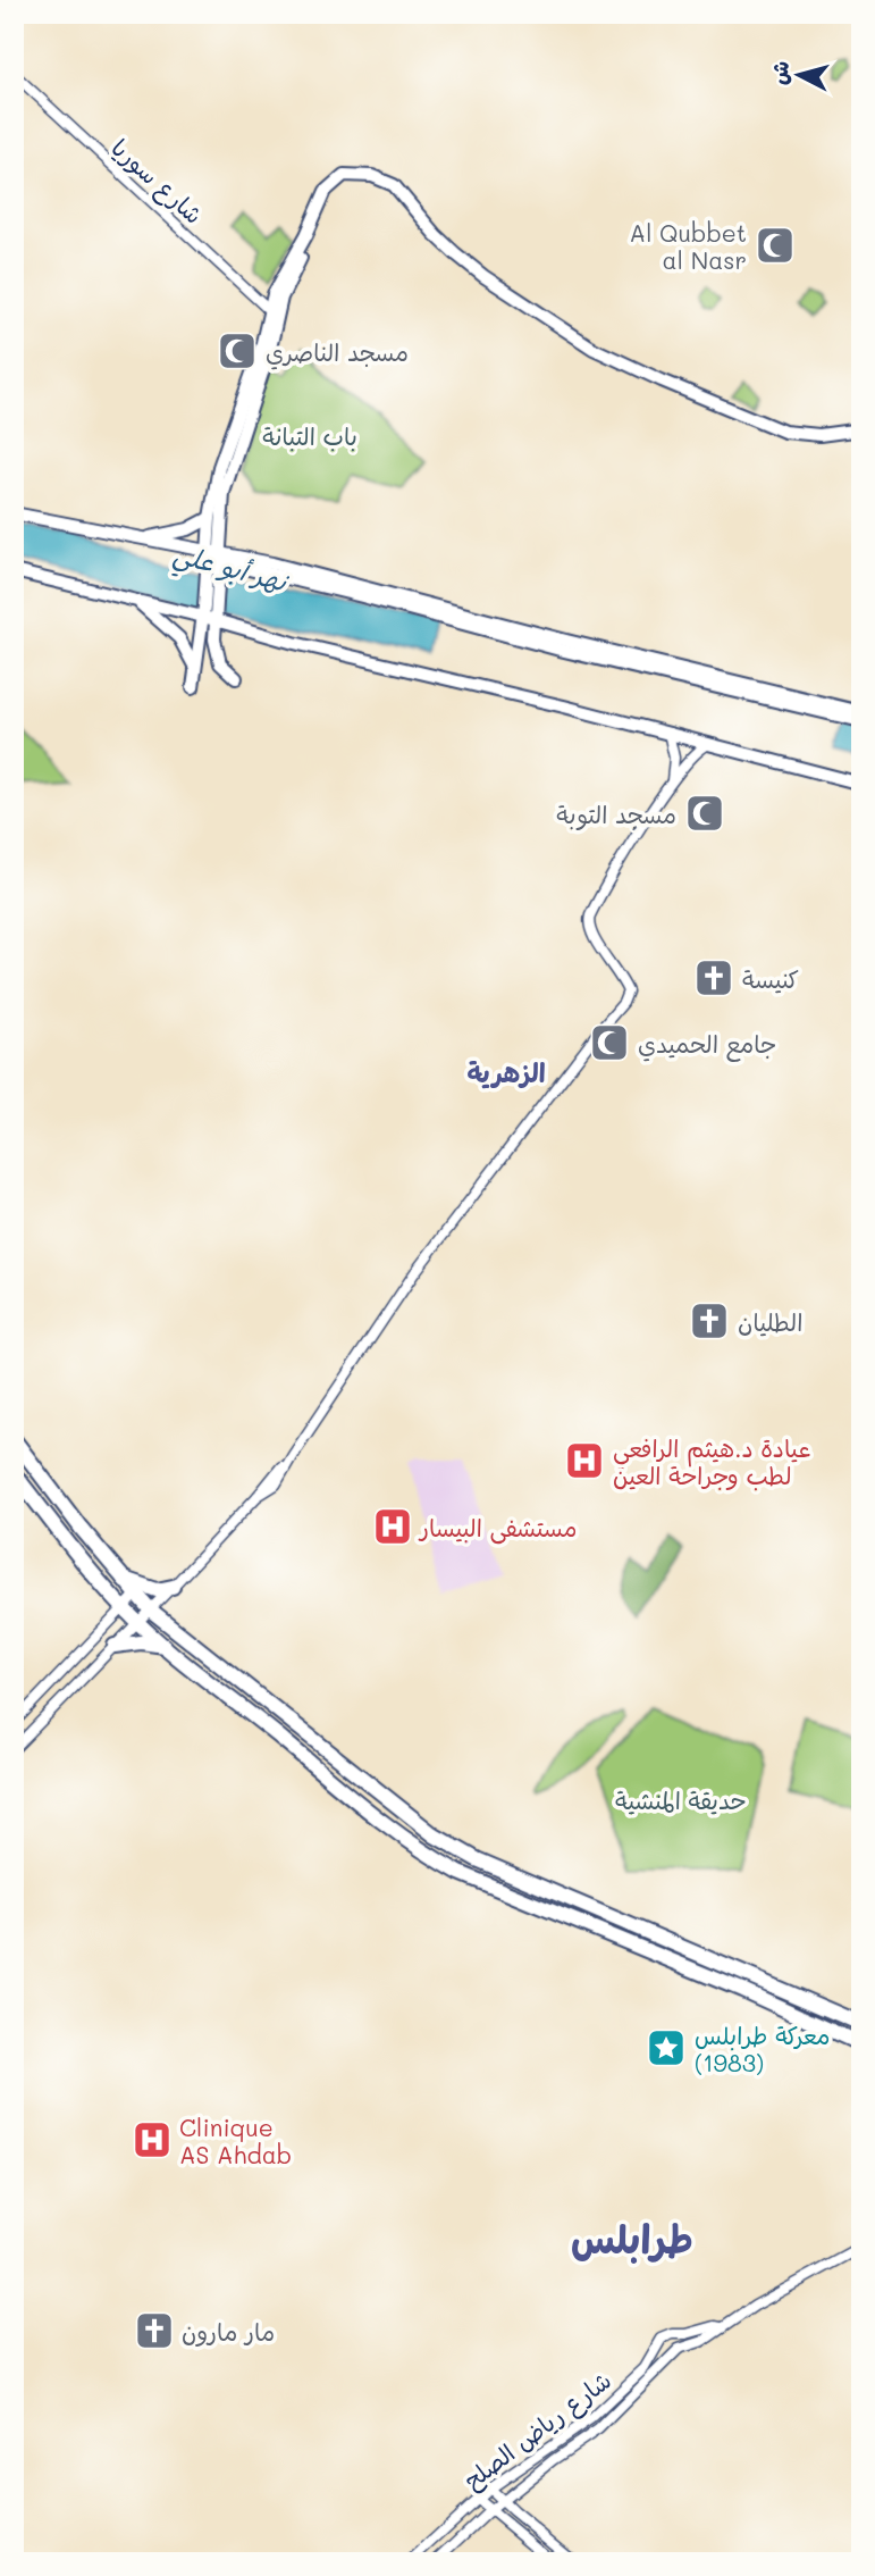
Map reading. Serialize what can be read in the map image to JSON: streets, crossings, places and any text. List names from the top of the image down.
{
  "streets": {
    "street": ["شارع سوريا", "شارع رياض الصلح"]
  },
  "districts": ["الزهرية", "طرابلس"],
  "water": ["نهر أبو علي"],
  "parks": ["باب التبانة", "حديقة المنشية"],
  "places": {
    "mosque": [
      "Al Qubbet al Nasr",
      "مسجد الناصري",
      "مسجد التوبة",
      "جامع الحميدي"
    ],
    "church": ["كنيسة", "الطليان", "مار مارون"],
    "hospital": ["عيادة د.هيثم الرافعي لطب وجراحة العين", "مستشفی البيسار", "Clinique AS Ahdab"],
    "place": ["معركة طرابلس (1983)"]
  },
  "north": "left"
}
